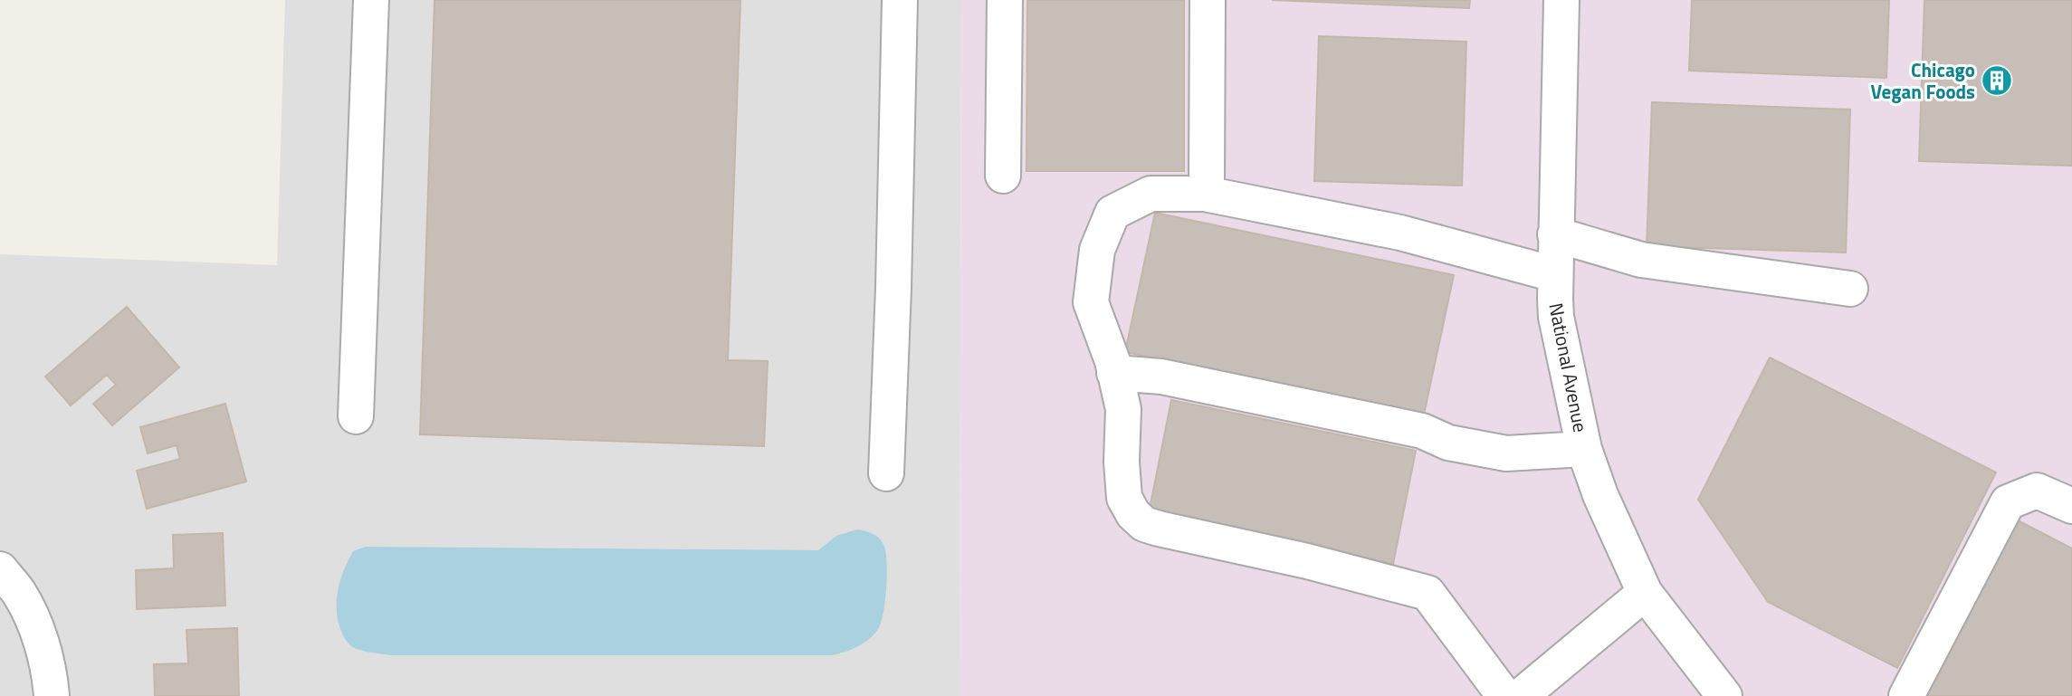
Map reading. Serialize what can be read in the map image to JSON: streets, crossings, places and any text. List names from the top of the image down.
{
  "streets": {
    "street": ["National Avenue"]
  },
  "places": {
    "building": ["Chicago Vegan Foods"]
  }
}
